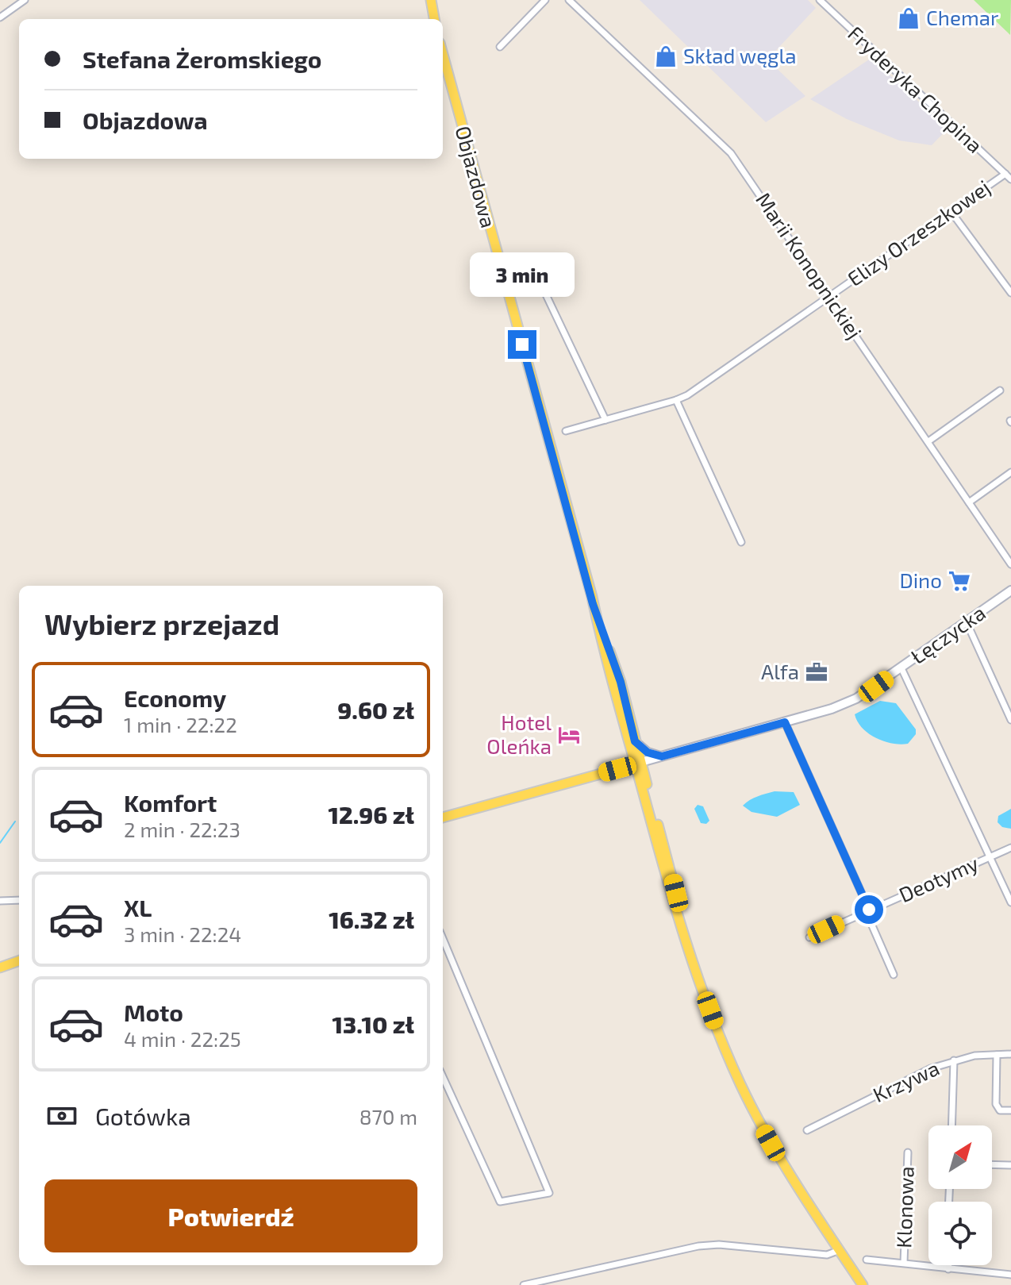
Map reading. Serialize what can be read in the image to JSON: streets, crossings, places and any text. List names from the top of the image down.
{
  "streets": {
    "main road": ["Objazdowa"],
    "street": [
      "Fryderyka Chopina",
      "Elizy Orzeszkowej",
      "Marii Konopnickiej",
      "Łęczycka",
      "Deotymy",
      "Krzywa",
      "Klonowa"
    ]
  },
  "crossings": [
    ["Fryderyka Chopina", "Elizy Orzeszkowej"],
    ["Objazdowa", "Łęczycka"],
    ["Elizy Orzeszkowej", "Marii Konopnickiej"]
  ],
  "places": {
    "shop": ["Chemar", "Skład węgla"],
    "supermarket": ["Dino"],
    "office": ["Alfa"],
    "hotel": ["Hotel Oleńka"]
  },
  "north": "top right",
  "page": {
    "banner": ["Stefana Żeromskiego", "Objazdowa"],
    "bubble": "3 min",
    "heading": "Wybierz przejazd",
    "list": [
      {
        "name": "Economy",
        "note": "1 min · 22:22",
        "value": "9.60 zł"
      },
      {
        "name": "Komfort",
        "note": "2 min · 22:23",
        "value": "12.96 zł"
      },
      {
        "name": "XL",
        "note": "3 min · 22:24",
        "value": "16.32 zł"
      },
      {
        "name": "Moto",
        "note": "4 min · 22:25",
        "value": "13.10 zł"
      }
    ],
    "pay": ["Gotówka", "870 m"],
    "buttons": "Potwierdź"
  }
}
